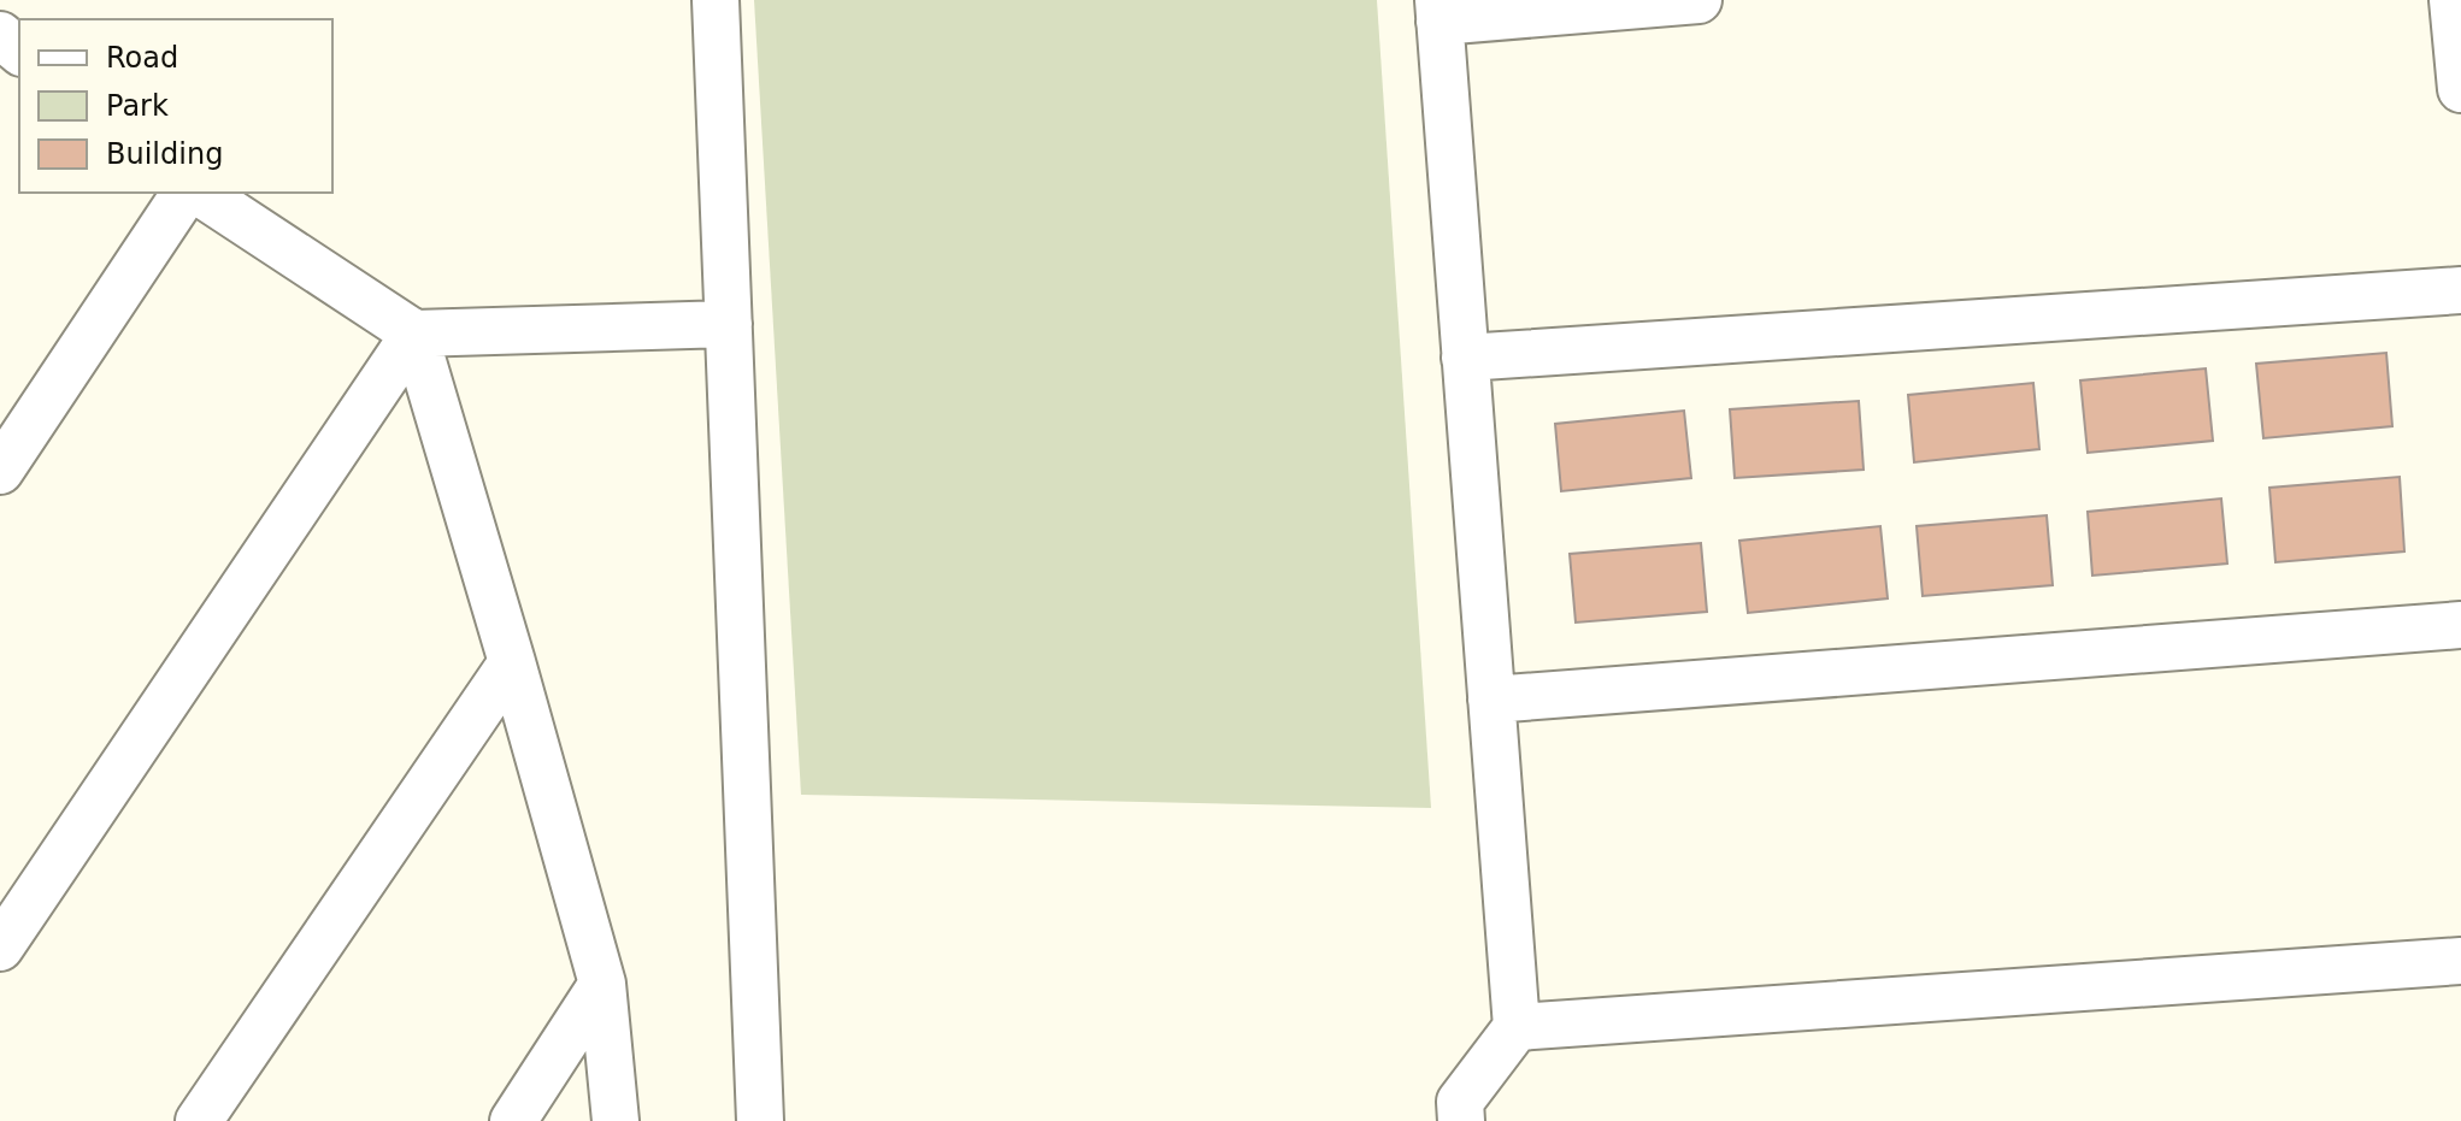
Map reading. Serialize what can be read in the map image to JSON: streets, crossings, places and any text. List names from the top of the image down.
{
  "legend": ["Road", "Park", "Building"]
}
